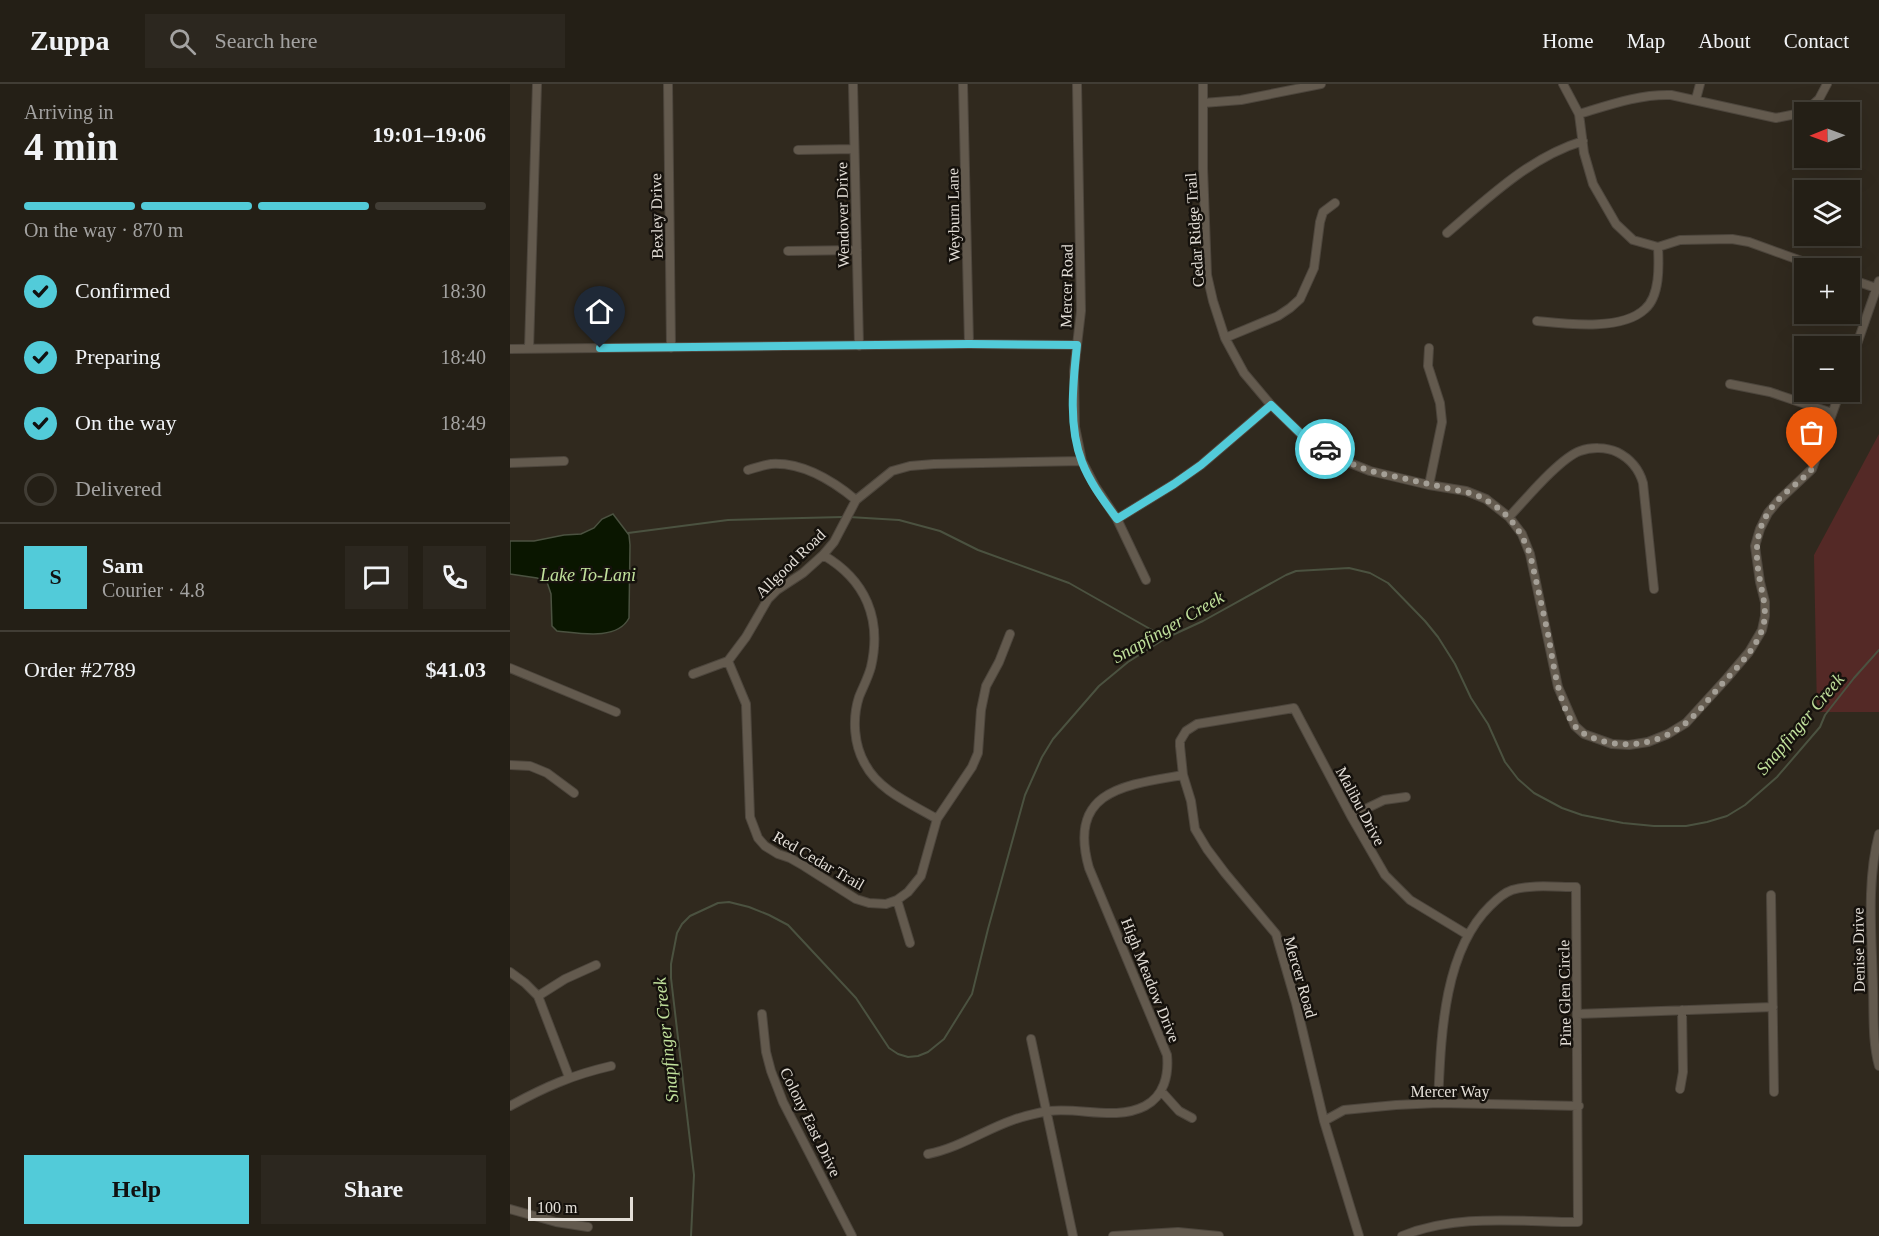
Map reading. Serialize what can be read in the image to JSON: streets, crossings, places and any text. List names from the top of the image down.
{
  "streets": {
    "street": [
      "Wendover Drive",
      "Weyburn Lane",
      "Bexley Drive",
      "Cedar Ridge Trail",
      "Mercer Road",
      "Allgood Road",
      "Malibu Drive",
      "Red Cedar Trail",
      "Denise Drive",
      "High Meadow Drive",
      "Pine Glen Circle",
      "Mercer Way",
      "Colony East Drive"
    ]
  },
  "crossings": [
    ["Mercer Road", "Allgood Road"],
    ["Mercer Road", "Malibu Drive"],
    ["Mercer Road", "High Meadow Drive"],
    ["Mercer Road", "Mercer Way"],
    ["Allgood Road", "Red Cedar Trail"],
    ["Malibu Drive", "Pine Glen Circle"],
    ["Pine Glen Circle", "Mercer Way"]
  ],
  "water": ["Lake To-Lani", "Snapfinger Creek"],
  "scale_bar": "100 m",
  "north": "left",
  "page": {
    "header": "Zuppa",
    "search": "Search here",
    "nav": [
      "Home",
      "Map",
      "About",
      "Contact"
    ],
    "heading": ["4 min", "Arriving in", "19:01–19:06"],
    "panel": [
      "Sam",
      "Courier · 4.8",
      "Order #2789",
      "$41.03"
    ],
    "map_buttons": ["+", "−"],
    "bar": "On the way · 870 m",
    "list": [
      ["Confirmed", "18:30"],
      ["Preparing", "18:40"],
      ["On the way", "18:49"],
      "Delivered"
    ],
    "round": "S",
    "buttons": ["Help", "Share"],
    "scale": "100 m"
  }
}
